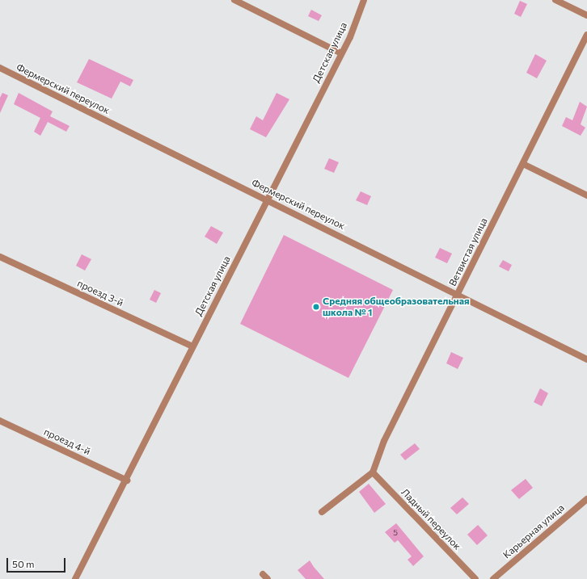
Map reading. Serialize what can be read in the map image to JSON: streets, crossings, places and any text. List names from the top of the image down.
{
  "streets": {
    "street": [
      "Детская улица",
      "Фермерский переулок",
      "Ветвистая улица",
      "проезд 3-й",
      "проезд 4-й",
      "Ладный переулок",
      "Карьерная улица"
    ]
  },
  "crossings": [
    ["Детская улица", "Фермерский переулок"],
    ["Детская улица", "проезд 3-й"],
    ["Детская улица", "проезд 4-й"],
    ["Фермерский переулок", "Ветвистая улица"],
    ["Ветвистая улица", "Ладный переулок"]
  ],
  "places": ["Средняя общеобразовательная школа № 1"],
  "house_numbers": ["5"],
  "scale_bar": "50 m"
}
